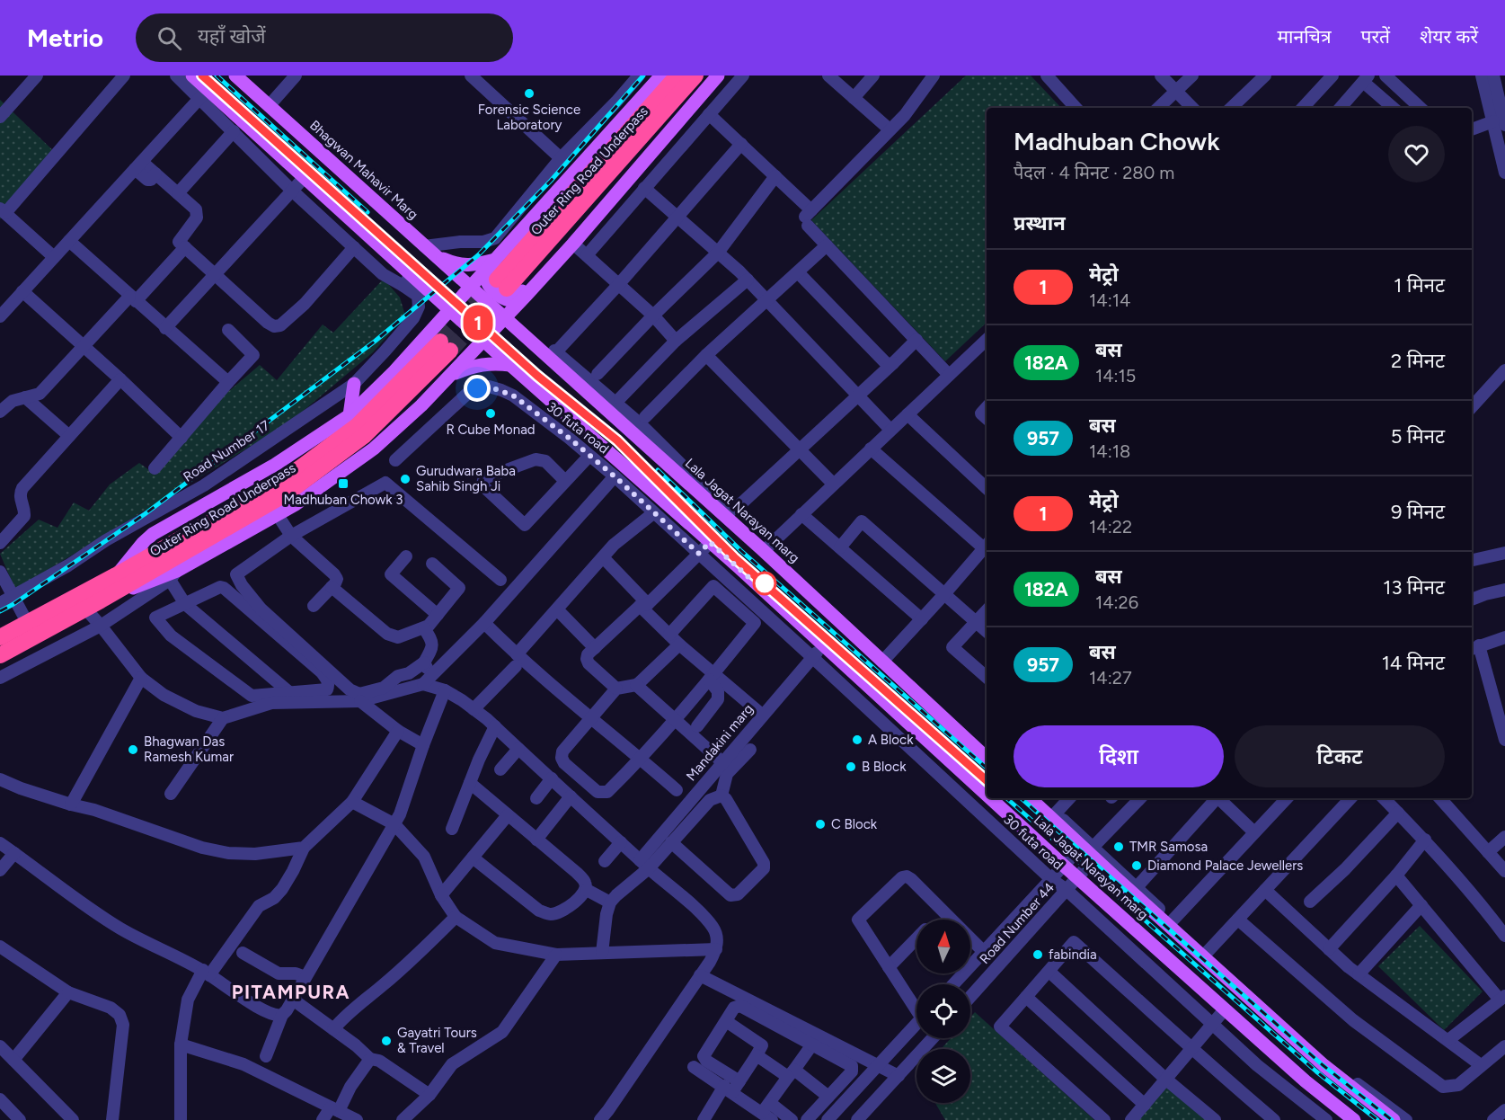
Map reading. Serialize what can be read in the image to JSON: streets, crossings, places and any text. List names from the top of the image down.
{
  "streets": {
    "highway": ["Outer Ring Road Underpass"],
    "main road": ["Bhagwan Mahavir Marg", "Lala Jagat Narayan marg"],
    "street": [
      "30 futa road",
      "Road Number 17",
      "Mandakini marg",
      "Road Number 44"
    ]
  },
  "crossings": [
    ["Bhagwan Mahavir Marg", "Lala Jagat Narayan marg"],
    ["30 futa road", "Mandakini marg"],
    ["30 futa road", "Road Number 44"],
    ["Lala Jagat Narayan marg", "Mandakini marg"],
    ["Lala Jagat Narayan marg", "Road Number 44"]
  ],
  "districts": ["PITAMPURA"],
  "places": {
    "other": [
      "Forensic Science Laboratory",
      "R Cube Monad",
      "Gurudwara Baba Sahib Singh Ji",
      "A Block",
      "Bhagwan Das Ramesh Kumar",
      "B Block",
      "C Block",
      "TMR Samosa",
      "Diamond Palace Jewellers",
      "fabindia",
      "Gayatri Tours & Travel"
    ],
    "transit": ["Madhuban Chowk 3"]
  },
  "lines": ["metro line 1"],
  "north": "top",
  "page": {
    "header": "Metrio",
    "search": "यहाँ खोजें",
    "nav": ["मानचित्र", "परतें", "शेयर करें"],
    "on_map": "1",
    "heading": [
      ["Madhuban Chowk", "पैदल · 4 मिनट · 280 m"],
      "प्रस्थान"
    ],
    "list": [
      {
        "mark": "1",
        "name": "मेट्रो",
        "note": "14:14",
        "value": "1 मिनट"
      },
      {
        "mark": "182A",
        "name": "बस",
        "note": "14:15",
        "value": "2 मिनट"
      },
      {
        "mark": "957",
        "name": "बस",
        "note": "14:18",
        "value": "5 मिनट"
      },
      {
        "mark": "1",
        "name": "मेट्रो",
        "note": "14:22",
        "value": "9 मिनट"
      },
      {
        "mark": "182A",
        "name": "बस",
        "note": "14:26",
        "value": "13 मिनट"
      },
      {
        "mark": "957",
        "name": "बस",
        "note": "14:27",
        "value": "14 मिनट"
      }
    ],
    "buttons": ["दिशा", "टिकट"]
  }
}
